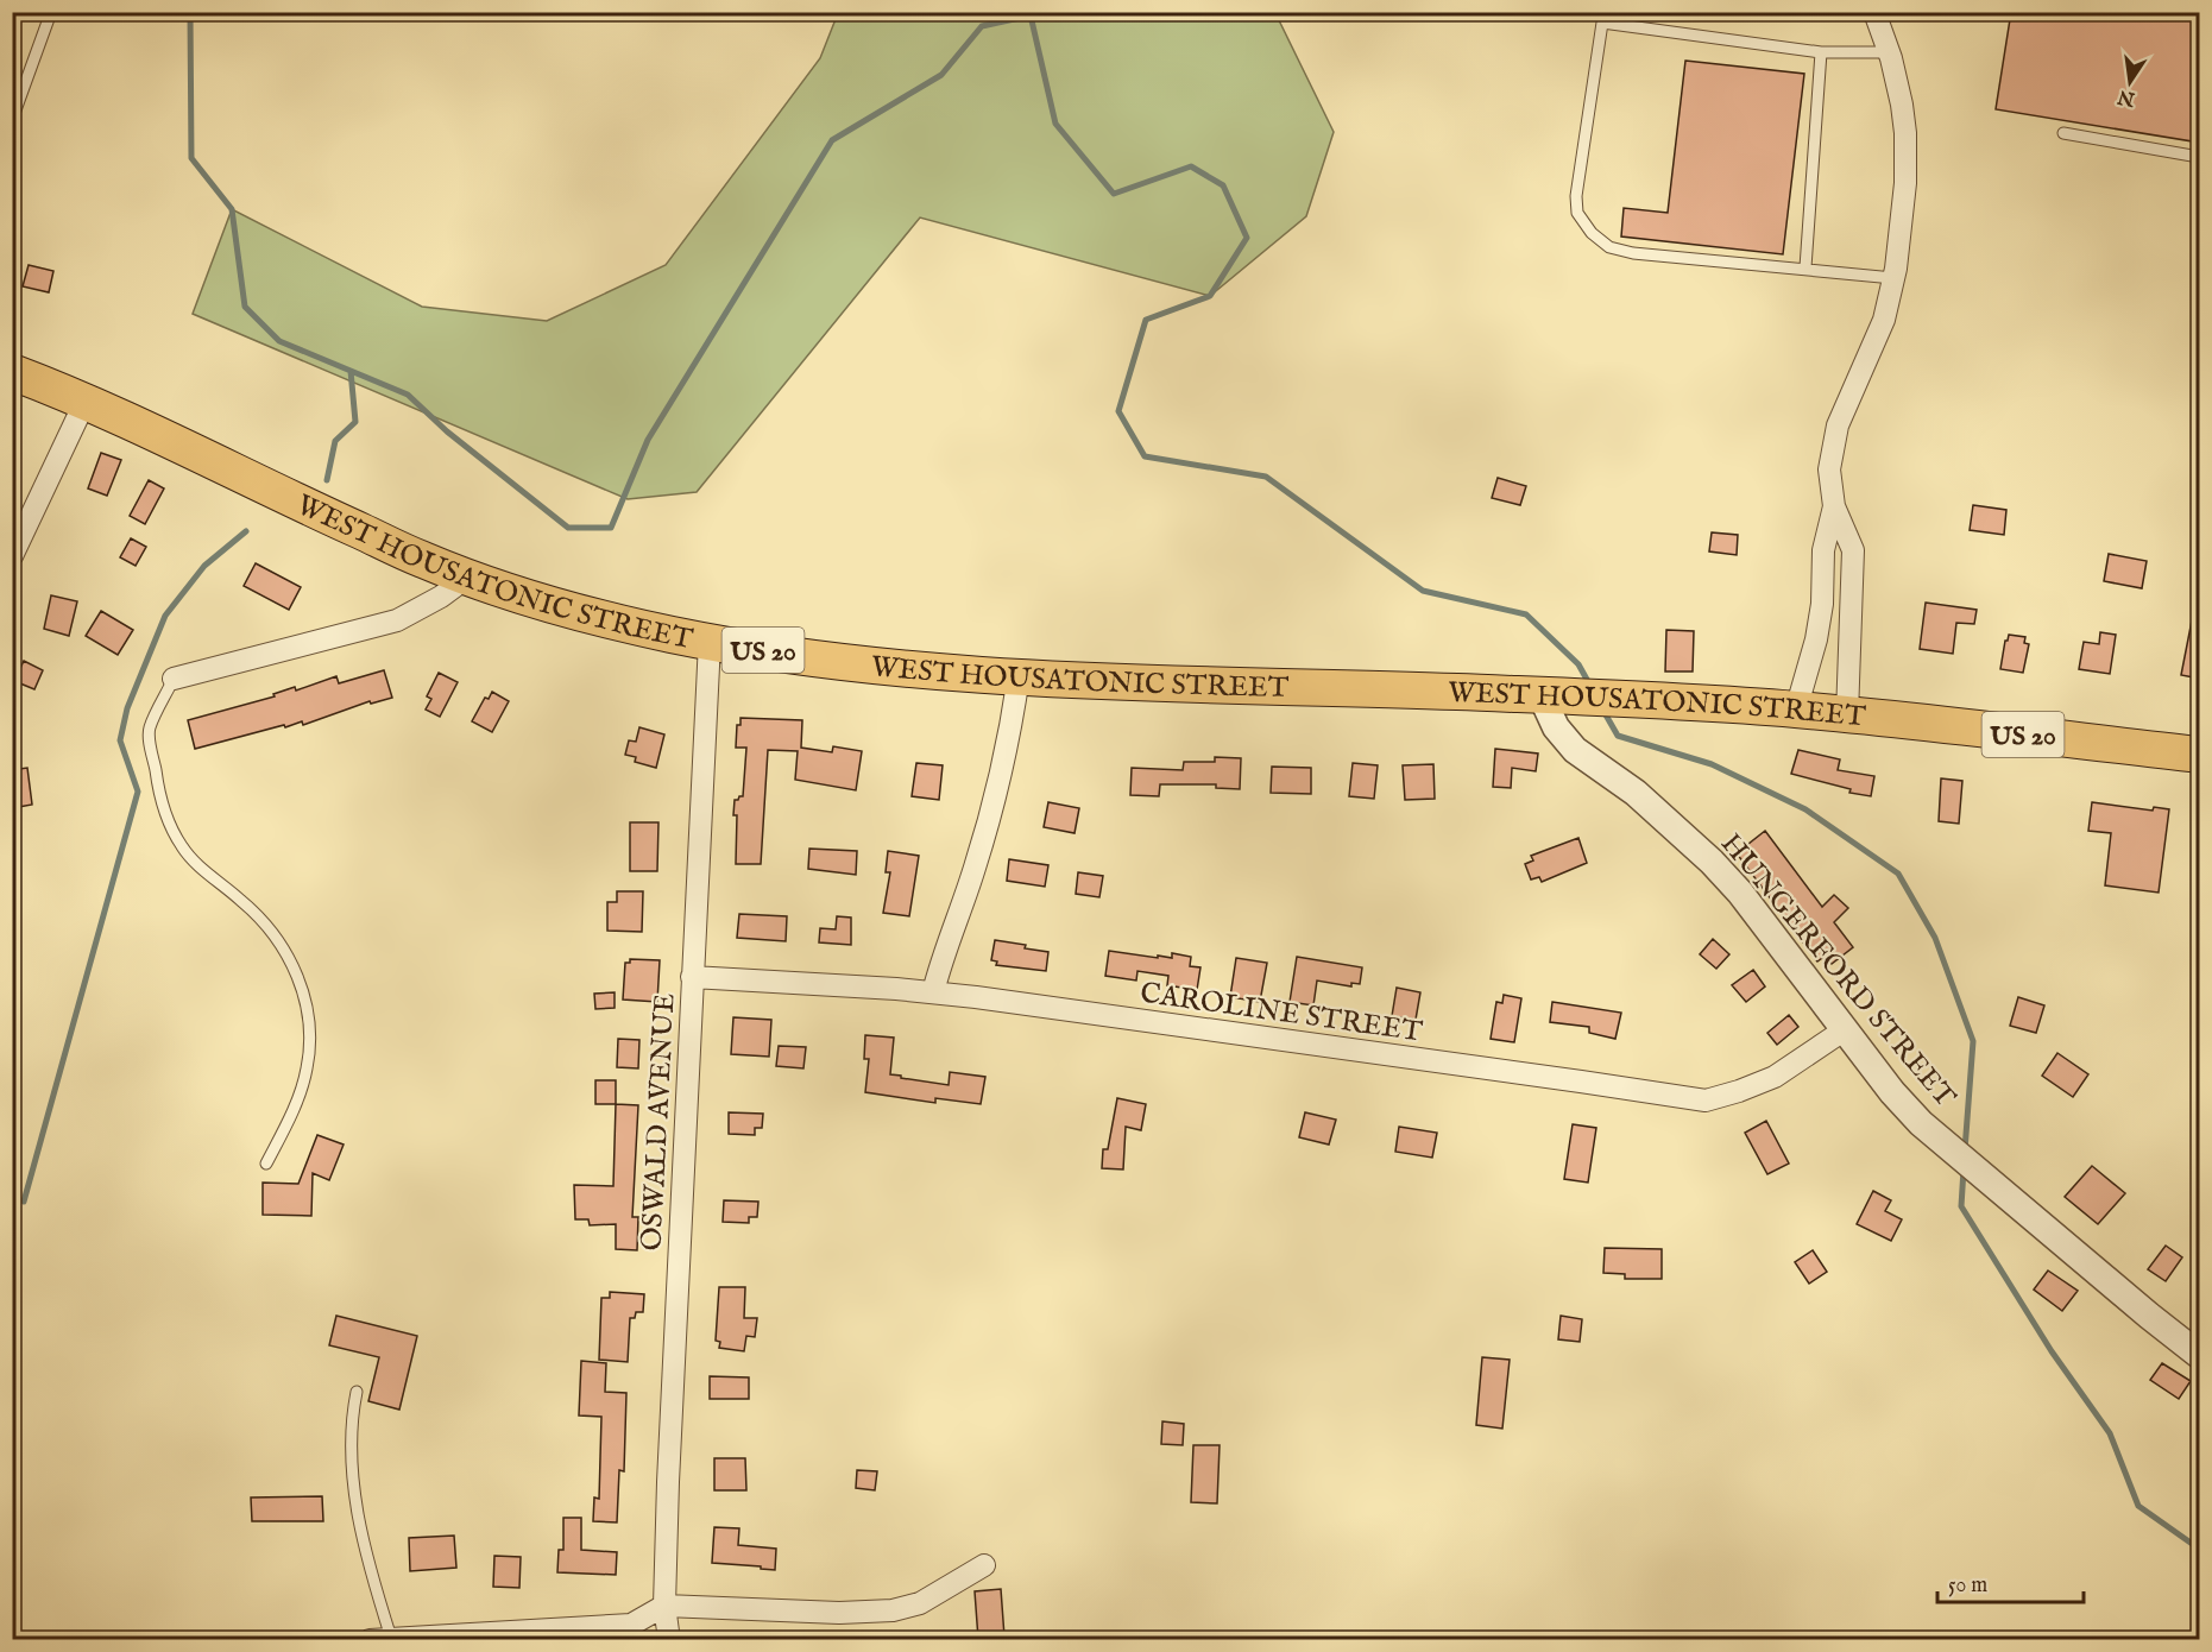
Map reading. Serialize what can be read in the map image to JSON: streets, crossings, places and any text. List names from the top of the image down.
{
  "streets": {
    "highway": ["WEST HOUSATONIC STREET", "US 20"],
    "street": ["HUNGERFORD STREET", "CAROLINE STREET", "OSWALD AVENUE"]
  },
  "crossings": [
    ["WEST HOUSATONIC STREET", "HUNGERFORD STREET"],
    ["WEST HOUSATONIC STREET", "OSWALD AVENUE"],
    ["HUNGERFORD STREET", "CAROLINE STREET"],
    ["CAROLINE STREET", "OSWALD AVENUE"]
  ],
  "scale_bar": "50 m",
  "north": "bottom"
}
